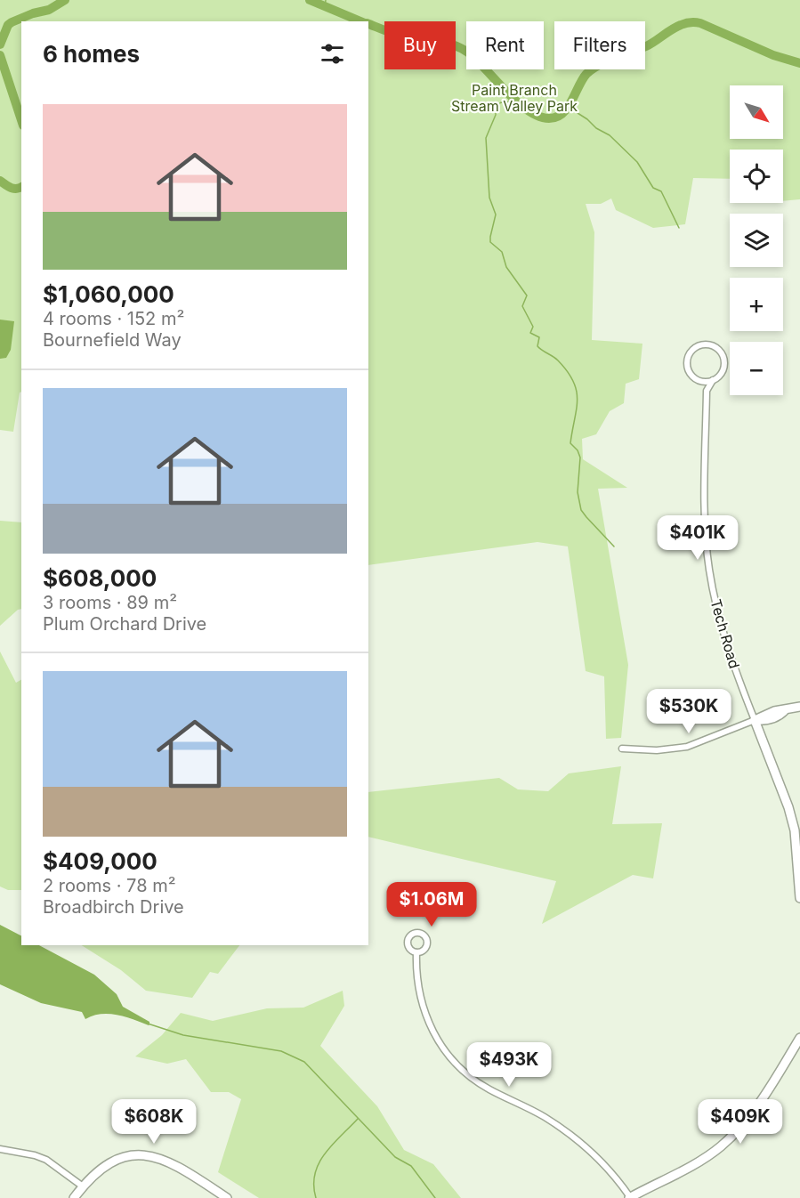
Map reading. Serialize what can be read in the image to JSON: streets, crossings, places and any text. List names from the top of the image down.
{
  "streets": {
    "street": ["Tech Road"]
  },
  "parks": ["Paint Branch Stream Valley Park"],
  "north": "bottom right",
  "page": {
    "chip": ["Buy", "Rent", "Filters"],
    "heading": "6 homes",
    "map_buttons": ["+", "−"],
    "list": [
      {
        "name": "$1,060,000",
        "note": "4 rooms · 152 m² · Bournefield Way"
      },
      {
        "name": "$608,000",
        "note": "3 rooms · 89 m² · Plum Orchard Drive"
      },
      {
        "name": "$409,000",
        "note": "2 rooms · 78 m² · Broadbirch Drive"
      }
    ],
    "price": [
      "$401K",
      "$530K",
      "$1.06M",
      "$493K",
      "$608K",
      "$409K"
    ]
  }
}
